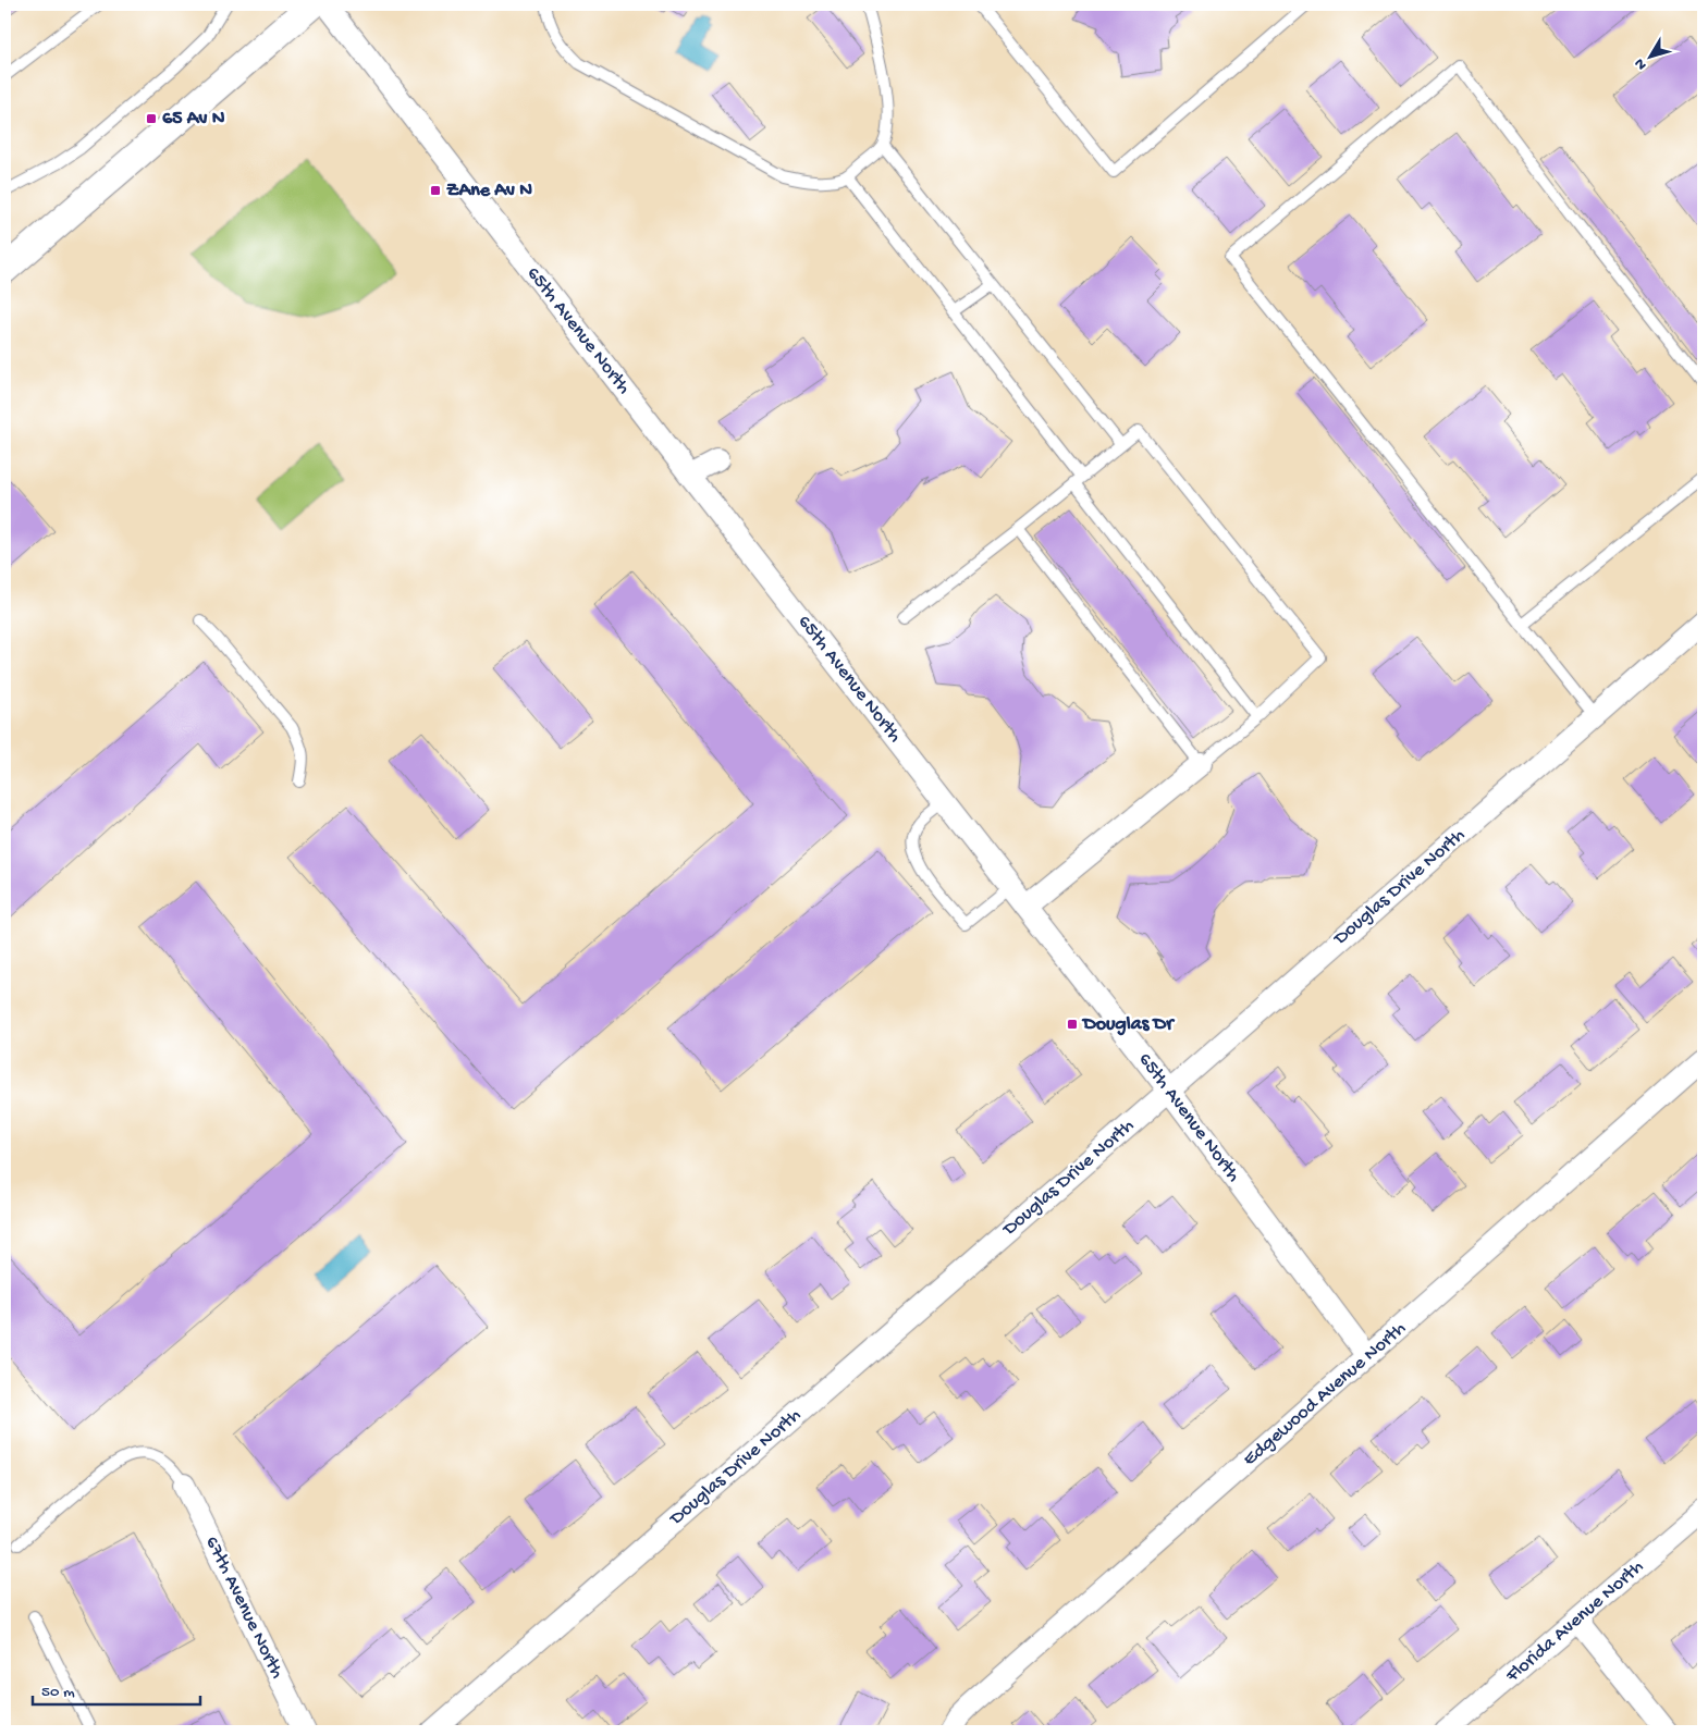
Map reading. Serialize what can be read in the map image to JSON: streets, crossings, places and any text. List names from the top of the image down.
{
  "streets": {
    "street": [
      "65th Avenue North",
      "Douglas Drive North",
      "Edgewood Avenue North",
      "67th Avenue North",
      "Florida Avenue North"
    ]
  },
  "crossings": [
    ["65th Avenue North", "Douglas Drive North"],
    ["65th Avenue North", "Edgewood Avenue North"]
  ],
  "places": {
    "transit": ["65 Av N", "ZAne Av N", "Douglas Dr"]
  },
  "scale_bar": "50 m",
  "north": "bottom left"
}
